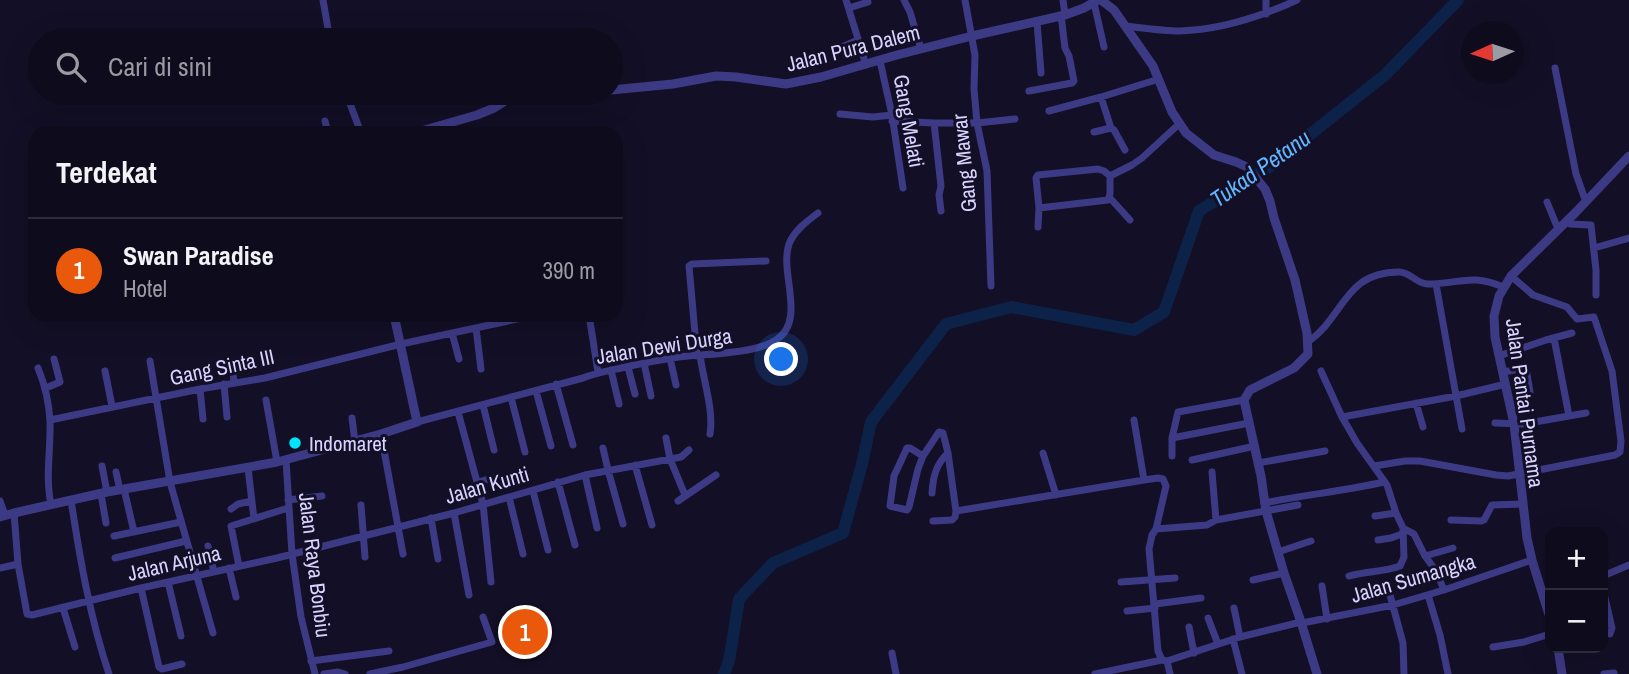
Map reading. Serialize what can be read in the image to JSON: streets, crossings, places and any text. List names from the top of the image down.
{
  "streets": {
    "street": [
      "Jalan Pura Dalem",
      "Gang Melati",
      "Gang Mawar",
      "Jalan Dewi Durga",
      "Gang Sinta III",
      "Jalan Pantai Purnama",
      "Jalan Kunti",
      "Jalan Arjuna",
      "Jalan Raya Bonbiu",
      "Jalan Sumangka"
    ]
  },
  "crossings": [
    ["Jalan Pura Dalem", "Gang Melati"],
    ["Jalan Pura Dalem", "Gang Mawar"],
    ["Jalan Pantai Purnama", "Jalan Sumangka"],
    ["Jalan Kunti", "Jalan Arjuna"],
    ["Jalan Kunti", "Jalan Raya Bonbiu"],
    ["Jalan Arjuna", "Jalan Raya Bonbiu"]
  ],
  "water": ["Tukad Petanu"],
  "places": ["Indomaret"],
  "north": "left",
  "page": {
    "search": "Cari di sini",
    "heading": "Terdekat",
    "list": [
      {
        "mark": "1",
        "name": "Swan Paradise",
        "note": "Hotel",
        "value": "390 m"
      }
    ],
    "map_buttons": ["+", "−"],
    "pins": "1"
  }
}
